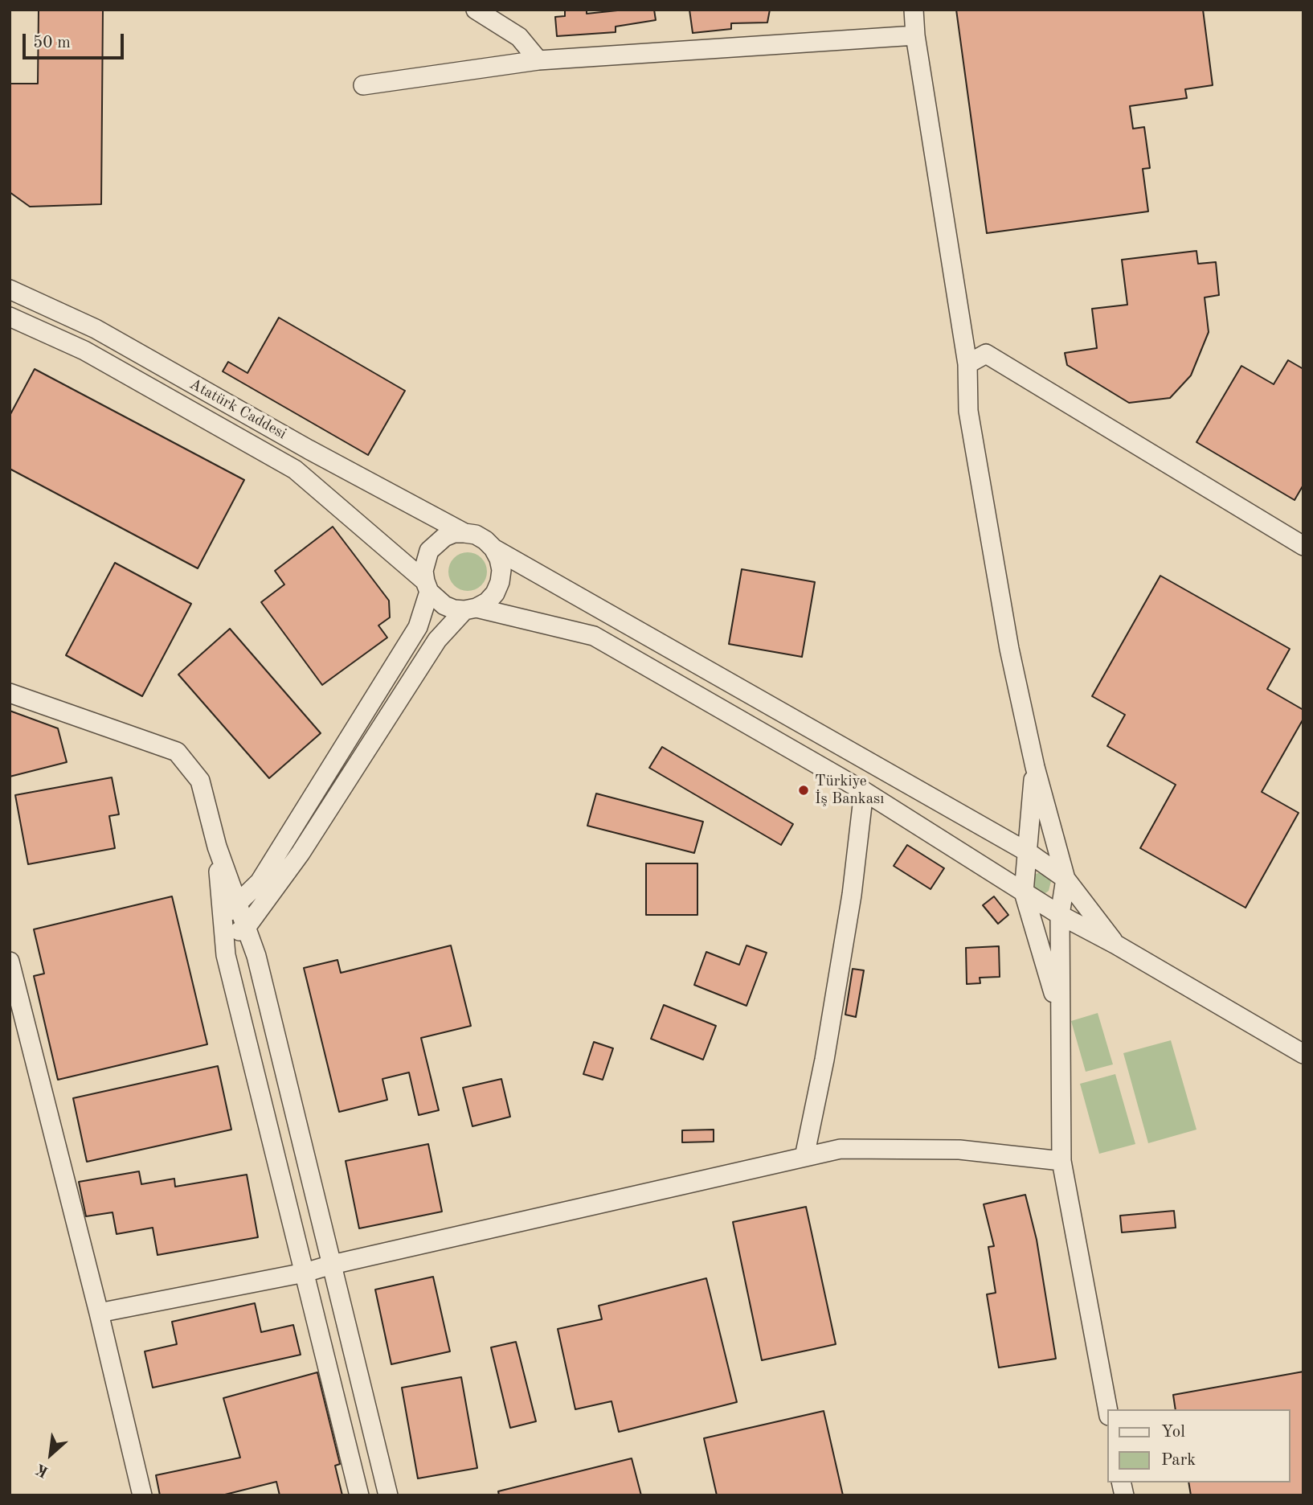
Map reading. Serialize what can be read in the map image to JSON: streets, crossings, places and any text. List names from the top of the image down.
{
  "streets": {
    "street": ["Atatürk Caddesi"]
  },
  "places": ["Türkiye İş Bankası"],
  "legend": ["Yol", "Park"],
  "scale_bar": "50 m",
  "north": "bottom left"
}
